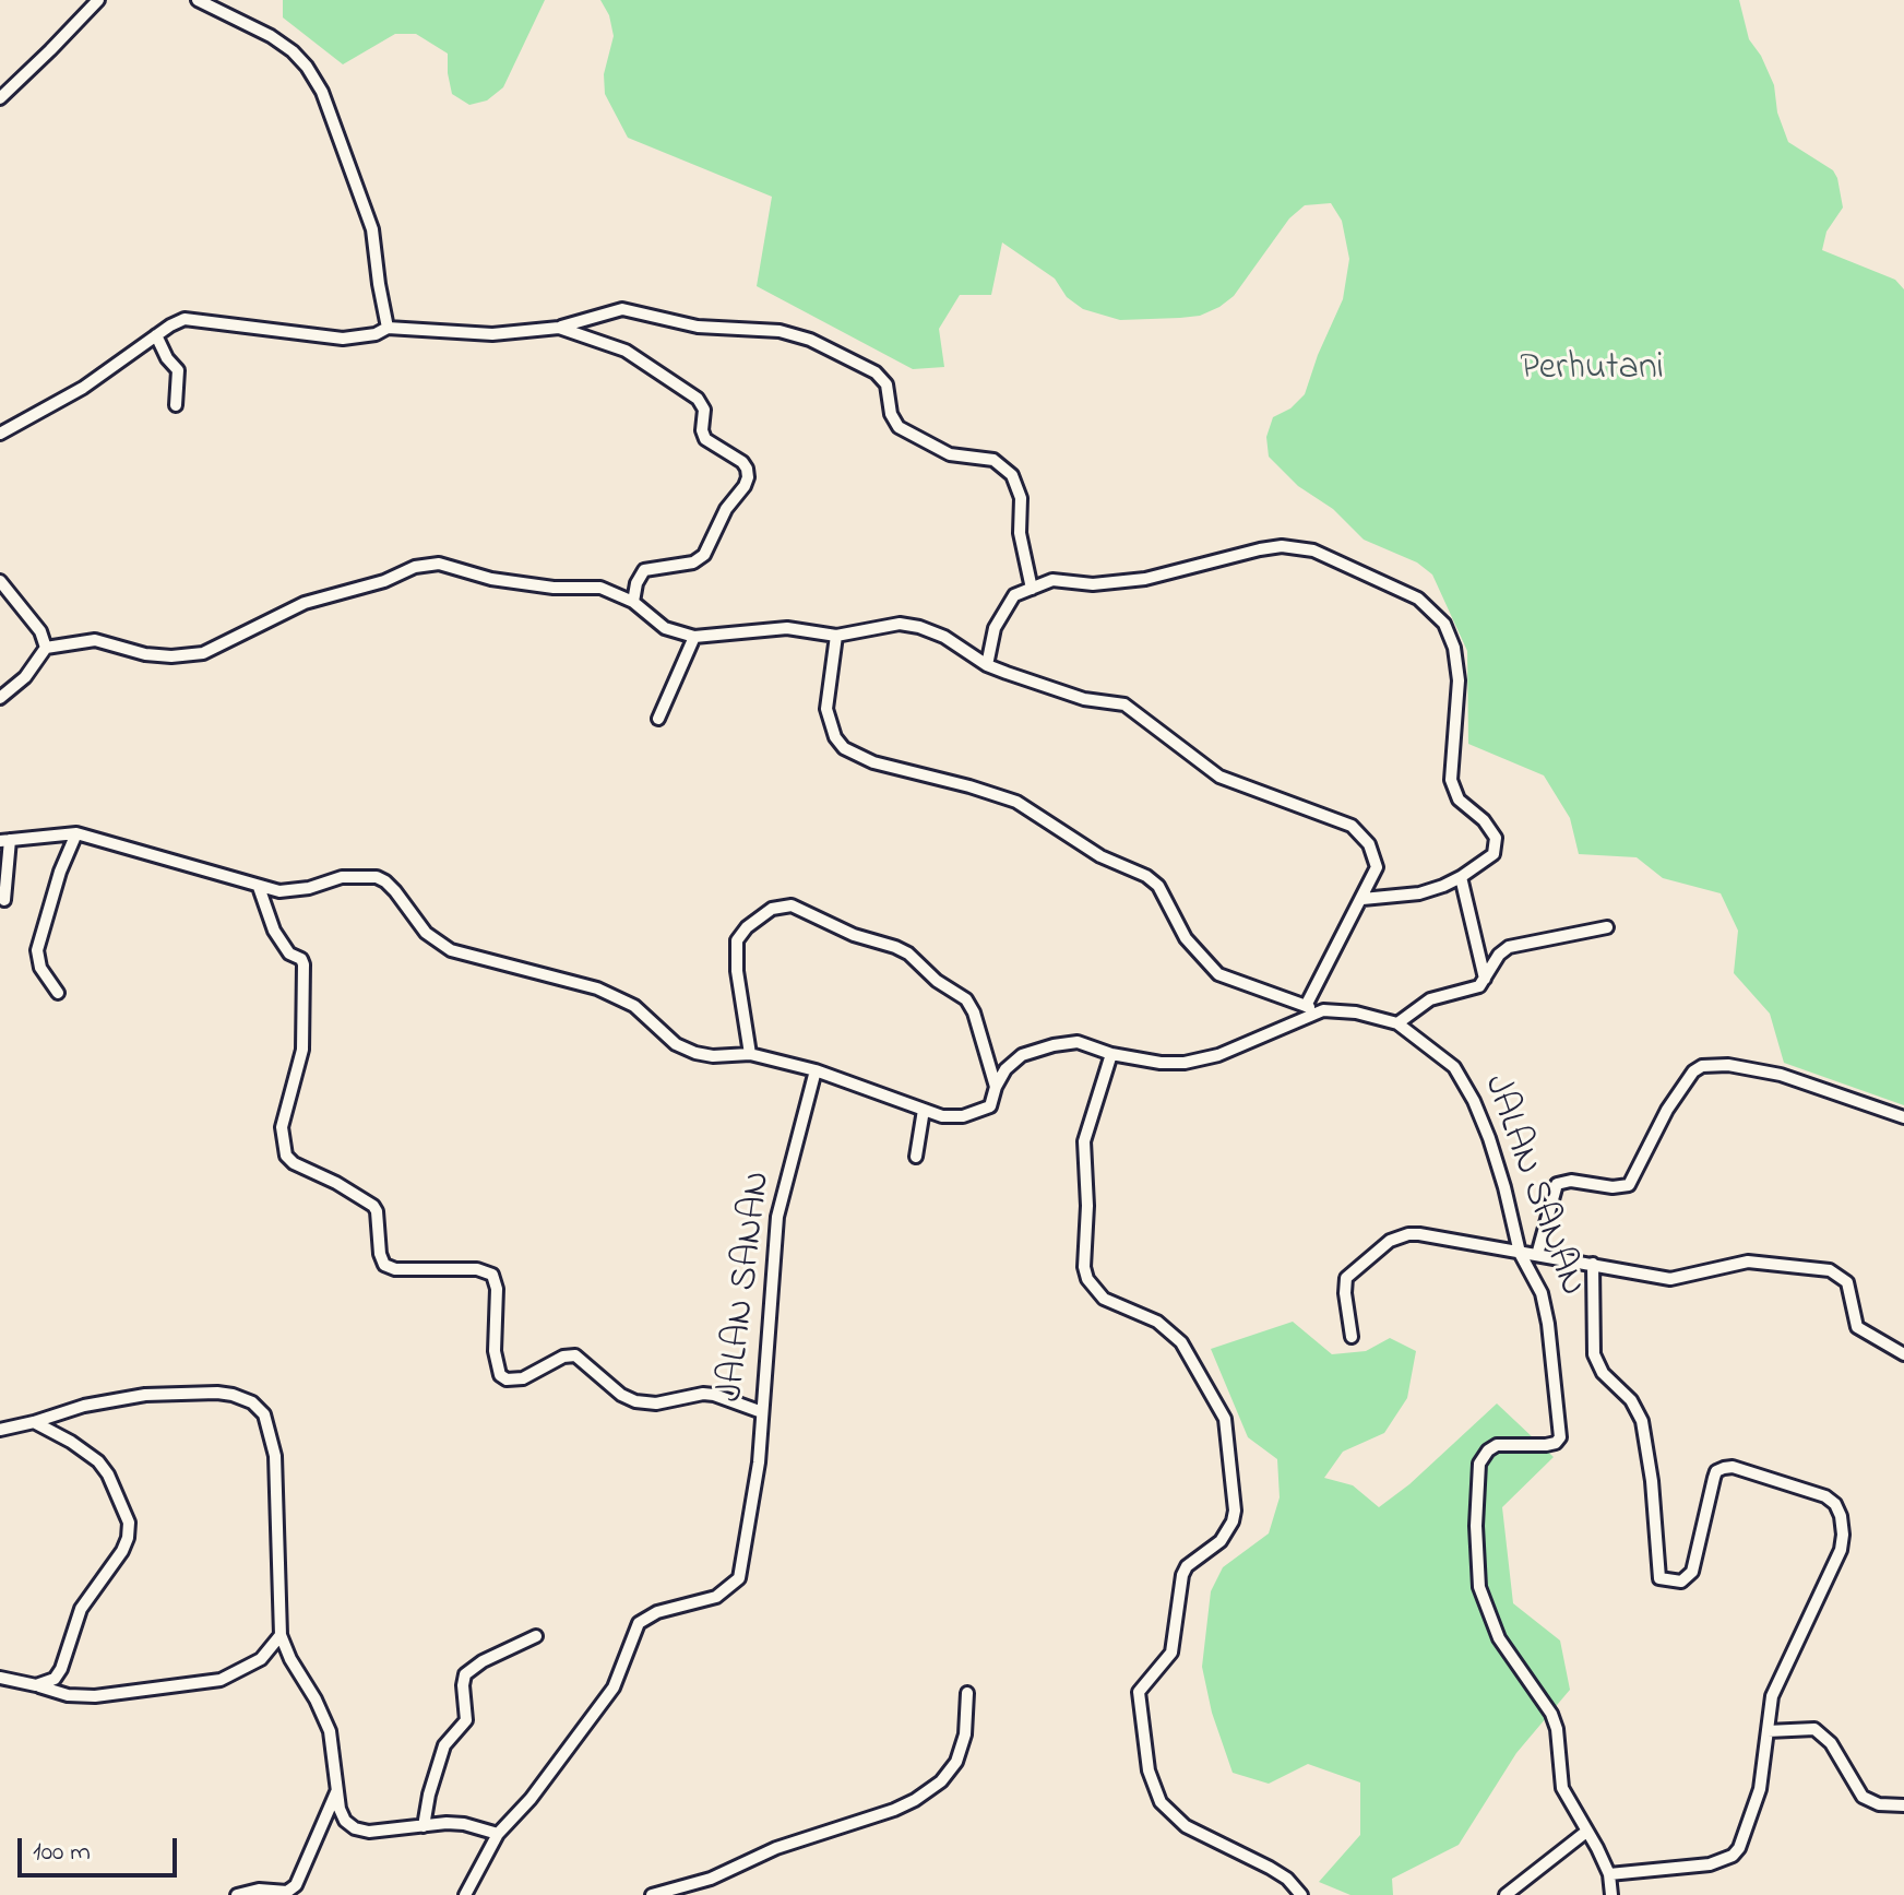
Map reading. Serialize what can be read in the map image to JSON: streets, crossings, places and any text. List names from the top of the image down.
{
  "streets": {
    "street": ["JALAN SANAN"]
  },
  "parks": ["Perhutani"],
  "scale_bar": "100 m"
}
